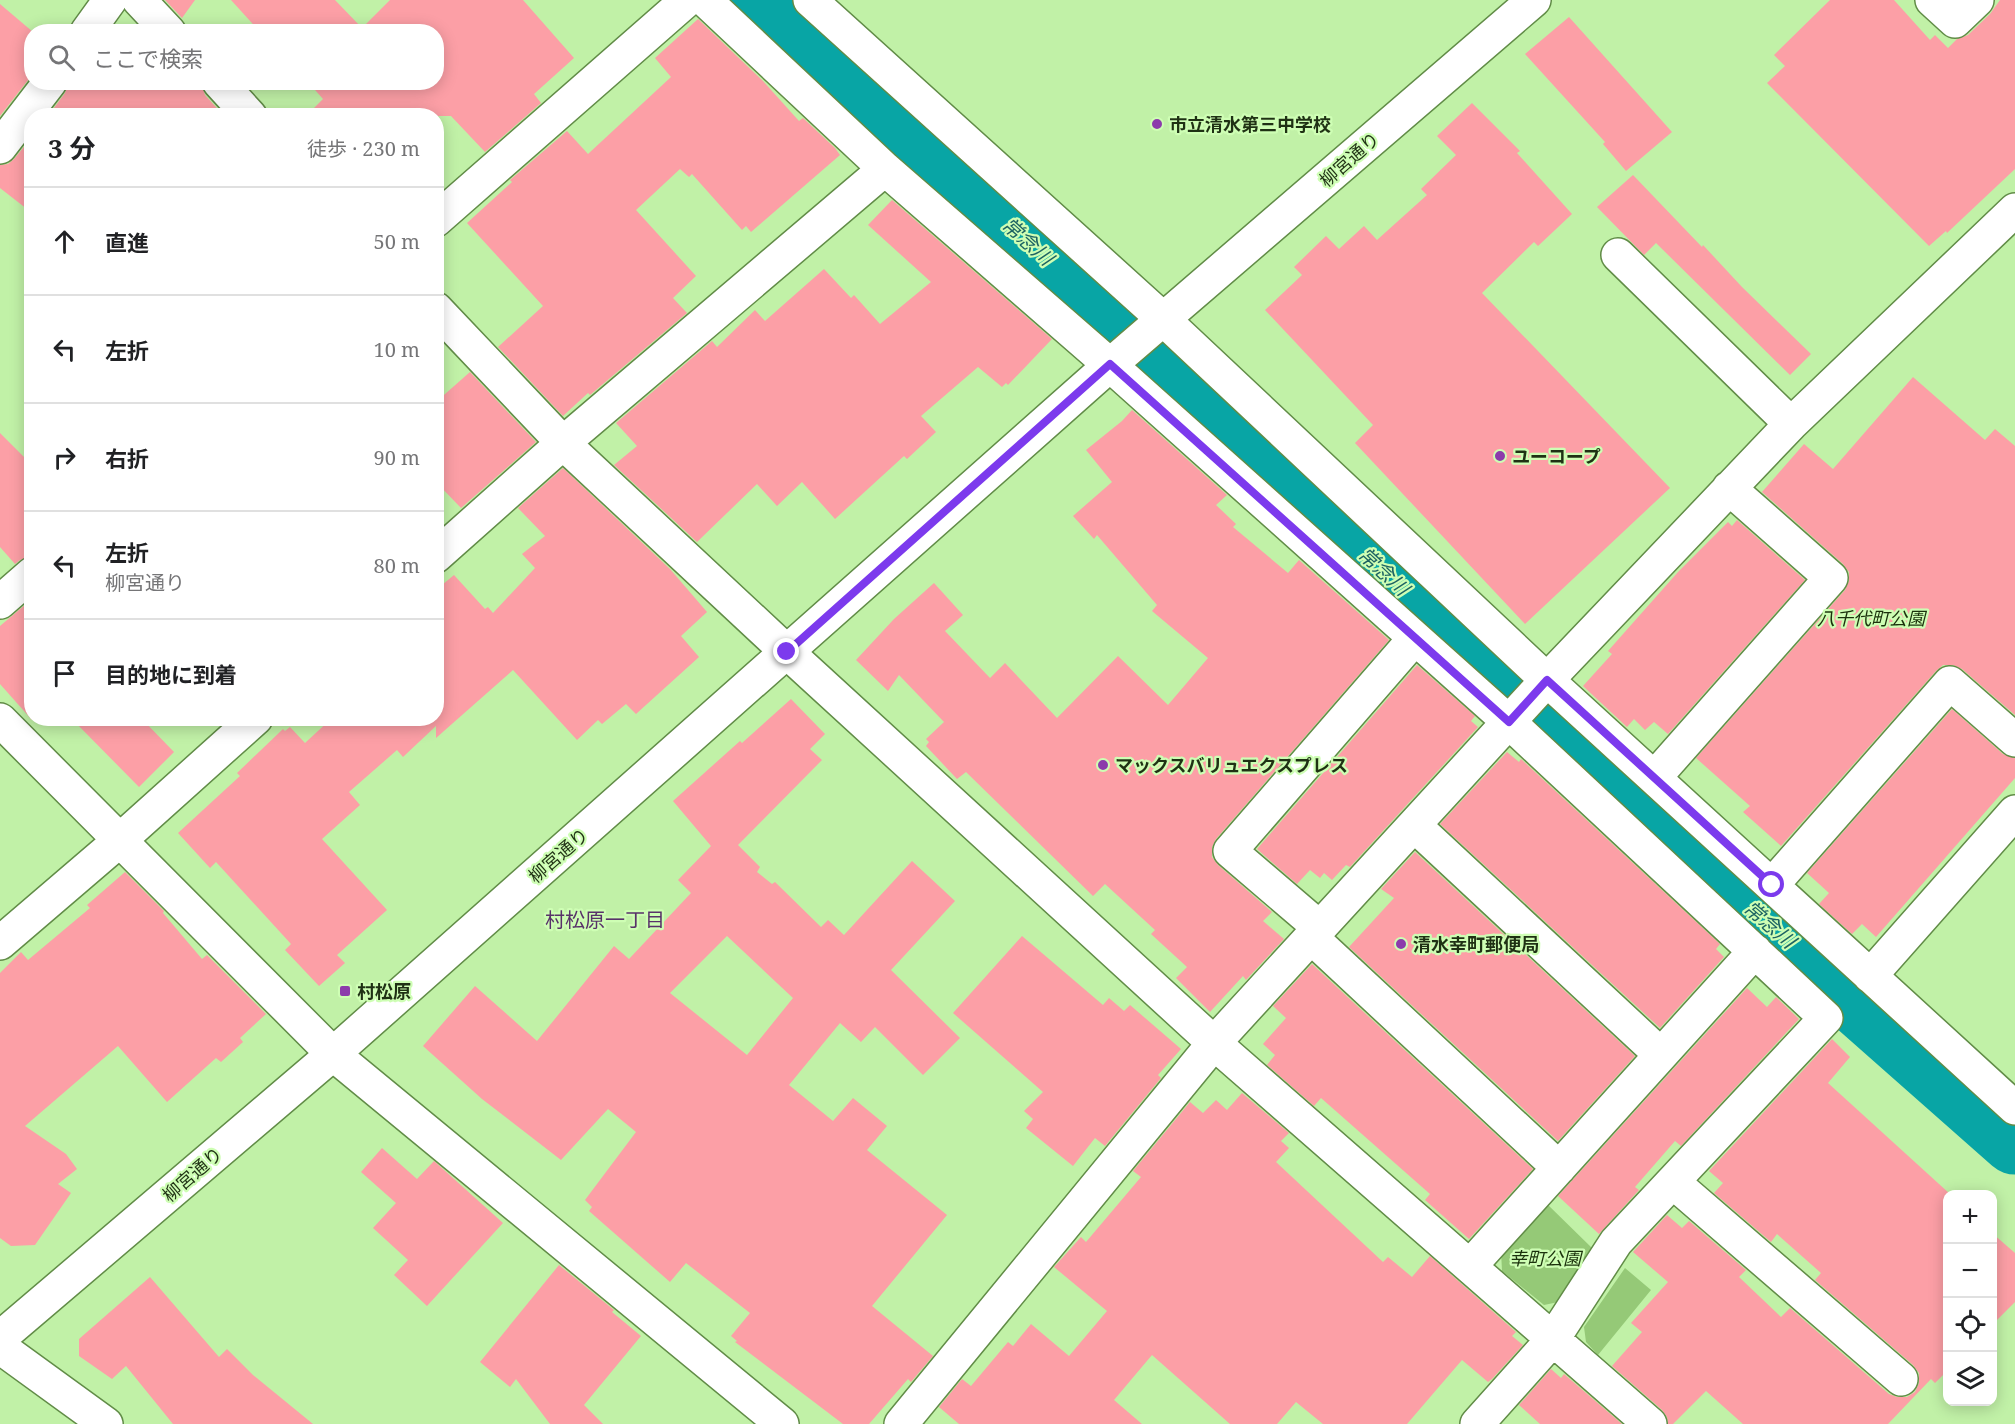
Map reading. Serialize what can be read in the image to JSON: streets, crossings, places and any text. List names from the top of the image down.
{
  "streets": {
    "street": ["柳宮通り"]
  },
  "districts": ["村松原一丁目"],
  "water": ["常念川"],
  "parks": ["八千代町公園", "幸町公園"],
  "places": {
    "other": [
      "市立清水第三中学校",
      "ユーコープ",
      "マックスバリュエクスプレス",
      "清水幸町郵便局"
    ],
    "transit": ["村松原"]
  },
  "page": {
    "search": "ここで検索",
    "heading": ["3 分", "徒歩 · 230 m"],
    "list": [
      ["直進", "50 m"],
      ["左折", "10 m"],
      ["右折", "90 m"],
      ["左折", "柳宮通り", "80 m"],
      "目的地に到着"
    ],
    "map_buttons": ["+", "−"]
  }
}
